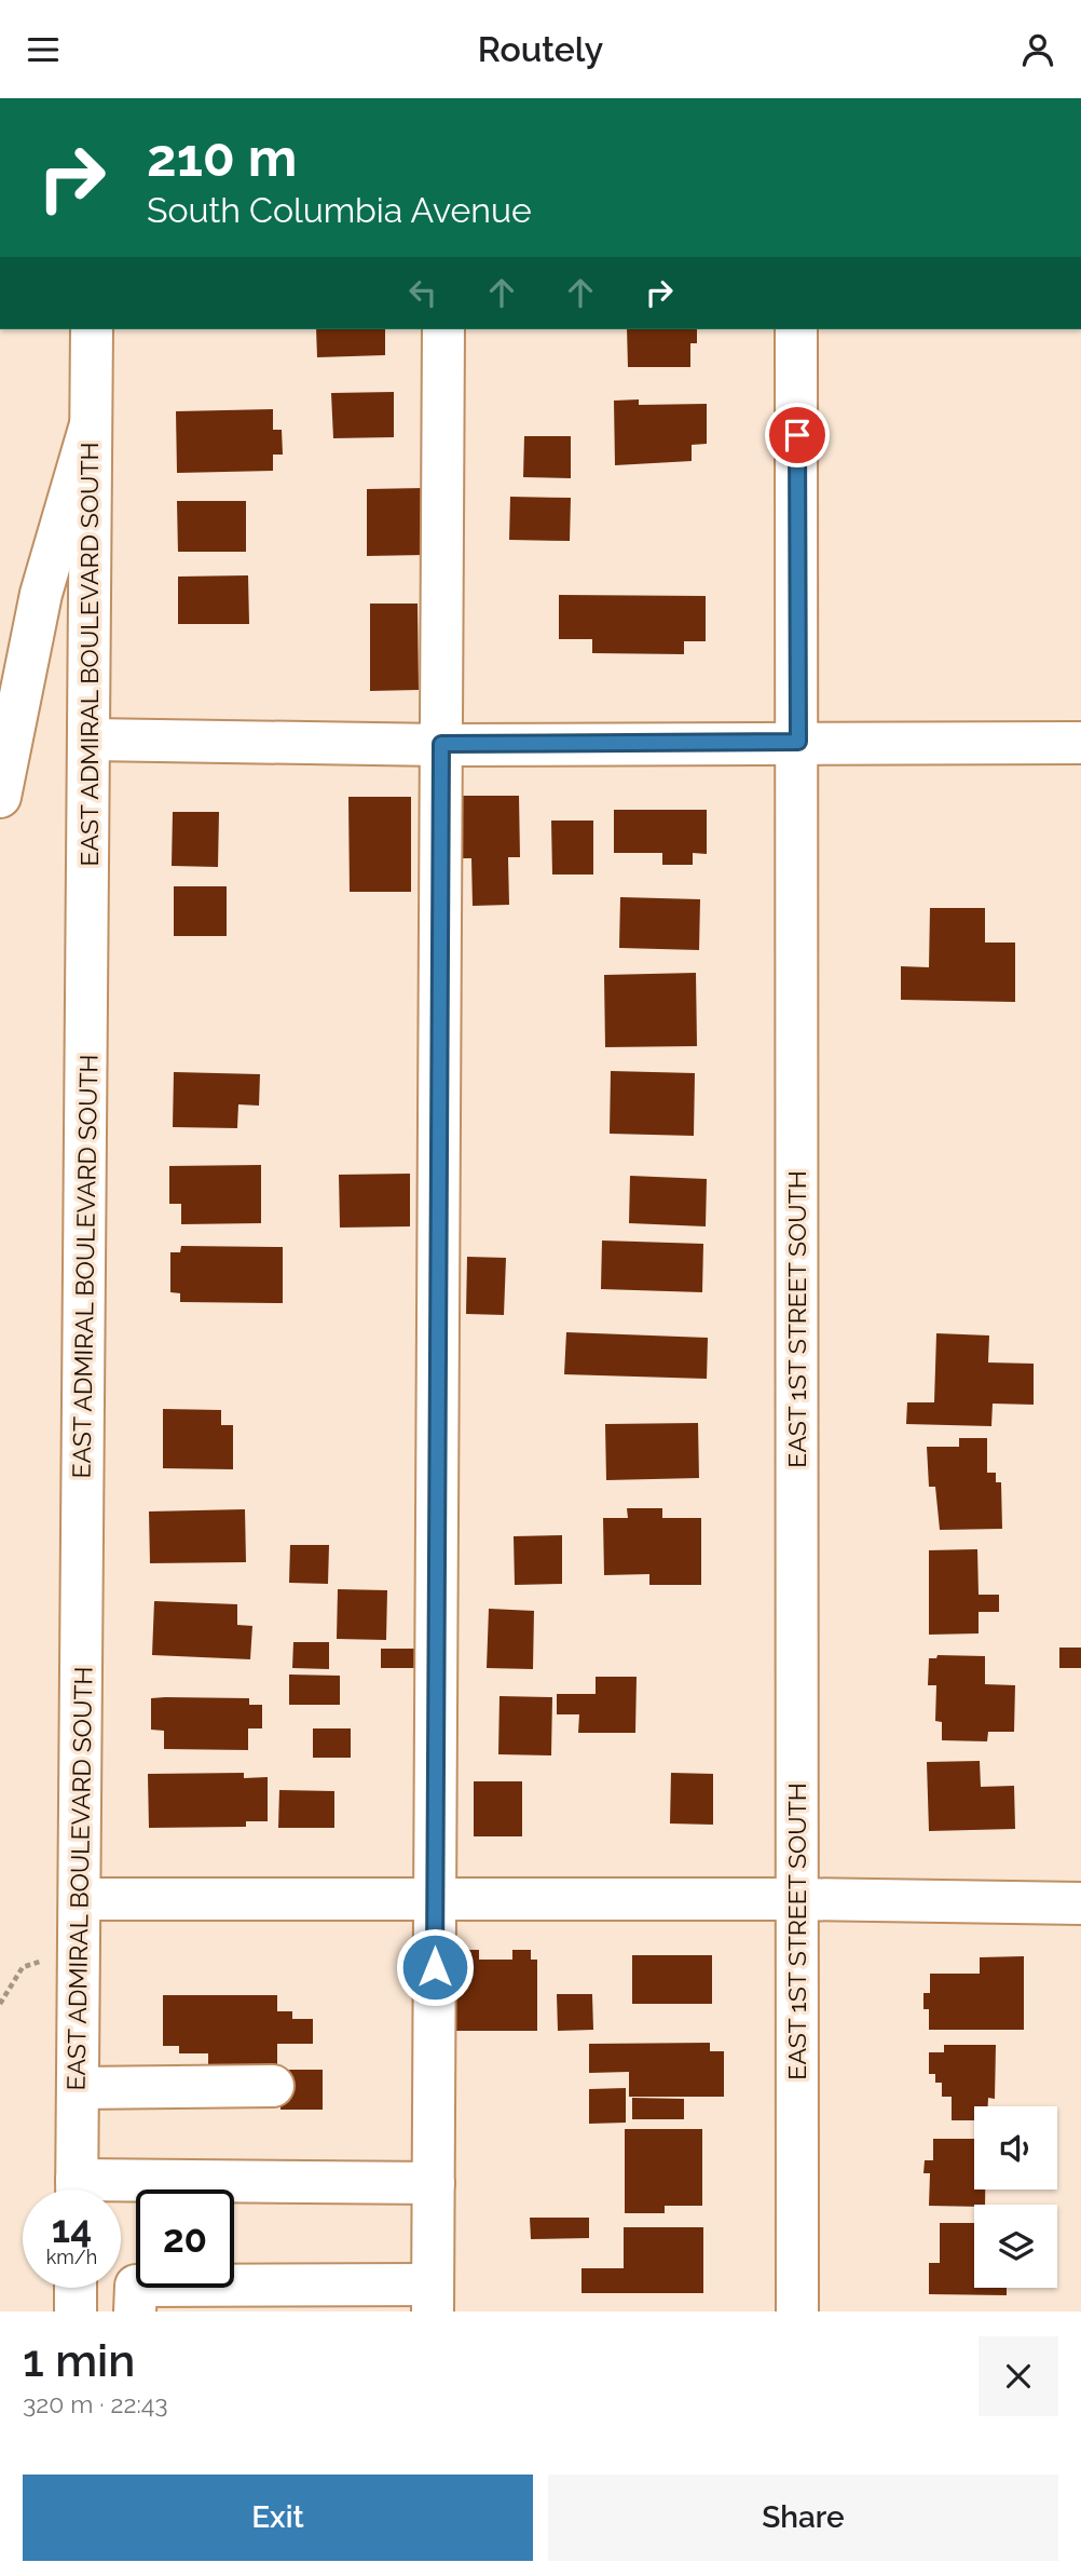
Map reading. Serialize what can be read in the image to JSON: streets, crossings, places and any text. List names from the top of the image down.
{
  "streets": {
    "main road": ["EAST ADMIRAL BOULEVARD SOUTH", "EAST 1ST STREET SOUTH"]
  },
  "page": {
    "header": "Routely",
    "turn": ["210 m", "South Columbia Avenue"],
    "speed": "14 km/h",
    "limit": "20",
    "heading": ["1 min", "320 m · 22:43"],
    "buttons": ["Exit", "Share"]
  }
}
